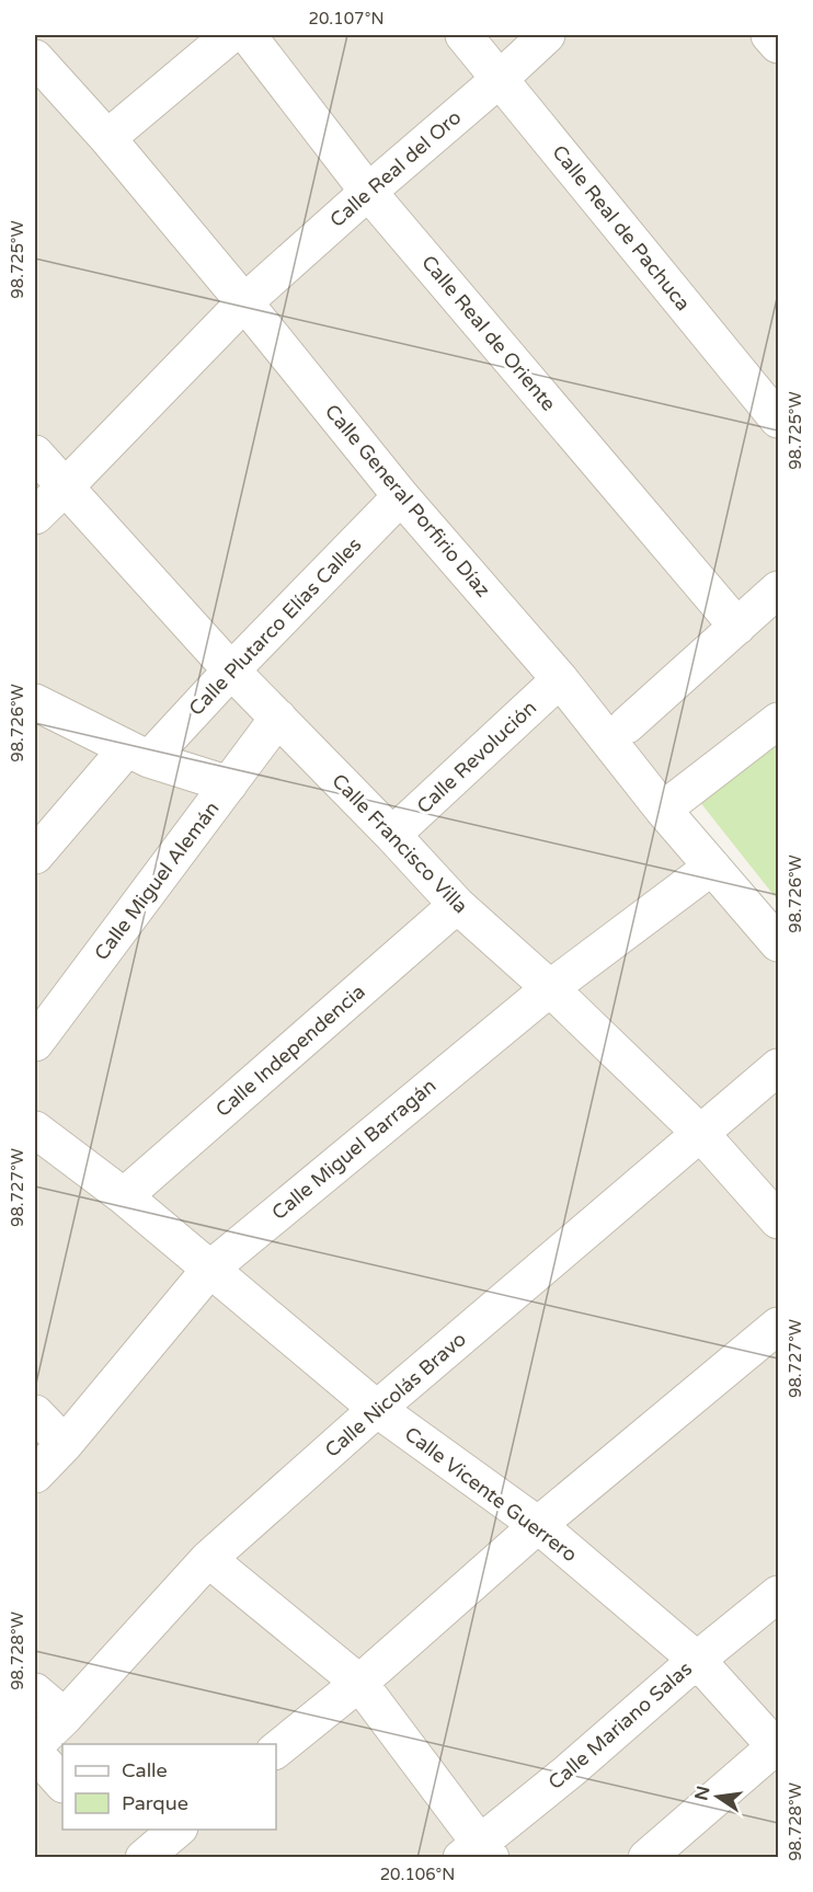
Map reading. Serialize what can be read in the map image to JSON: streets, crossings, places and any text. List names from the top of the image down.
{
  "streets": {
    "street": [
      "Calle Real del Oro",
      "Calle Real de Pachuca",
      "Calle Real de Oriente",
      "Calle General Porfirio Díaz",
      "Calle Plutarco Elías Calles",
      "Calle Revolución",
      "Calle Francisco Villa",
      "Calle Miguel Alemán",
      "Calle Independencia",
      "Calle Miguel Barragán",
      "Calle Nicolás Bravo",
      "Calle Vicente Guerrero",
      "Calle Mariano Salas"
    ]
  },
  "crossings": [
    ["Calle Real del Oro", "Calle Real de Pachuca"],
    ["Calle Real del Oro", "Calle Real de Oriente"],
    ["Calle Real del Oro", "Calle General Porfirio Díaz"],
    ["Calle Real del Oro", "Calle Francisco Villa"],
    ["Calle General Porfirio Díaz", "Calle Plutarco Elías Calles"],
    ["Calle General Porfirio Díaz", "Calle Revolución"],
    ["Calle General Porfirio Díaz", "Calle Miguel Barragán"],
    ["Calle Plutarco Elías Calles", "Calle Francisco Villa"],
    ["Calle Revolución", "Calle Francisco Villa"],
    ["Calle Francisco Villa", "Calle Miguel Alemán"],
    ["Calle Francisco Villa", "Calle Independencia"],
    ["Calle Francisco Villa", "Calle Miguel Barragán"],
    ["Calle Francisco Villa", "Calle Nicolás Bravo"],
    ["Calle Independencia", "Calle Vicente Guerrero"],
    ["Calle Miguel Barragán", "Calle Vicente Guerrero"],
    ["Calle Nicolás Bravo", "Calle Vicente Guerrero"],
    ["Calle Vicente Guerrero", "Calle Mariano Salas"]
  ],
  "legend": ["Calle", "Parque"],
  "north": "left",
  "coordinates": [
    "20.107°N",
    "98.725°W",
    "98.726°W",
    "98.727°W",
    "98.728°W",
    "20.106°N"
  ]
}
